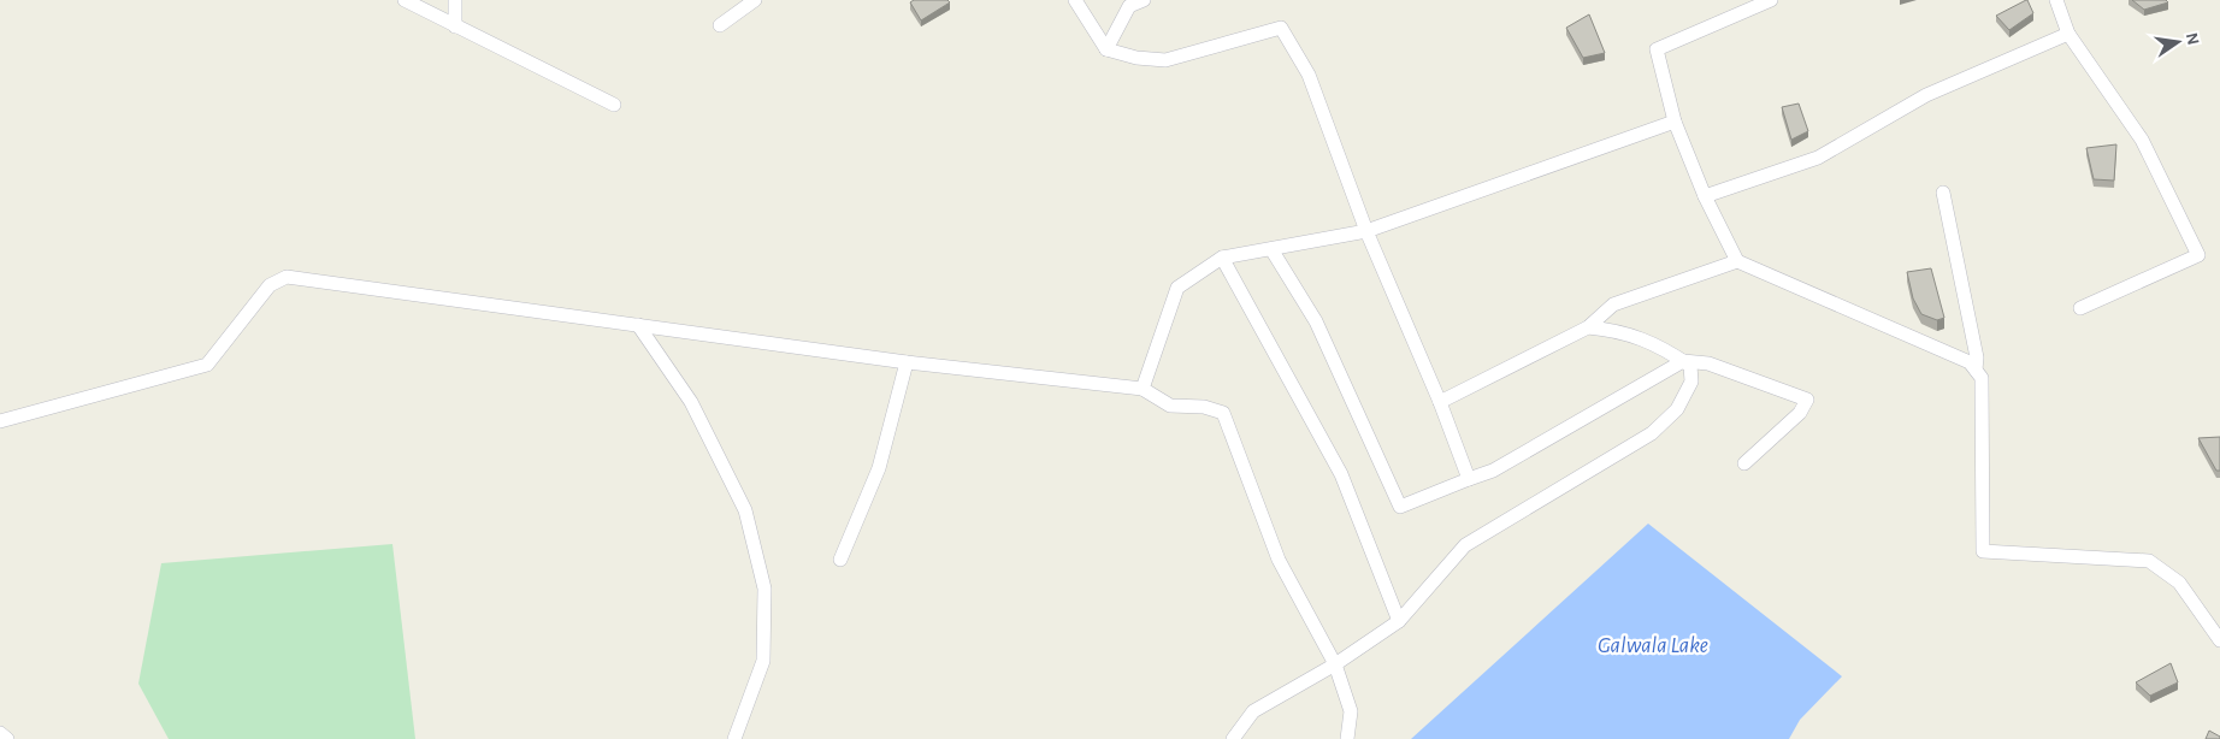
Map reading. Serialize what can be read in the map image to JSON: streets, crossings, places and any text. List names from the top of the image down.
{
  "water": ["Galwala Lake"],
  "north": "right"
}
